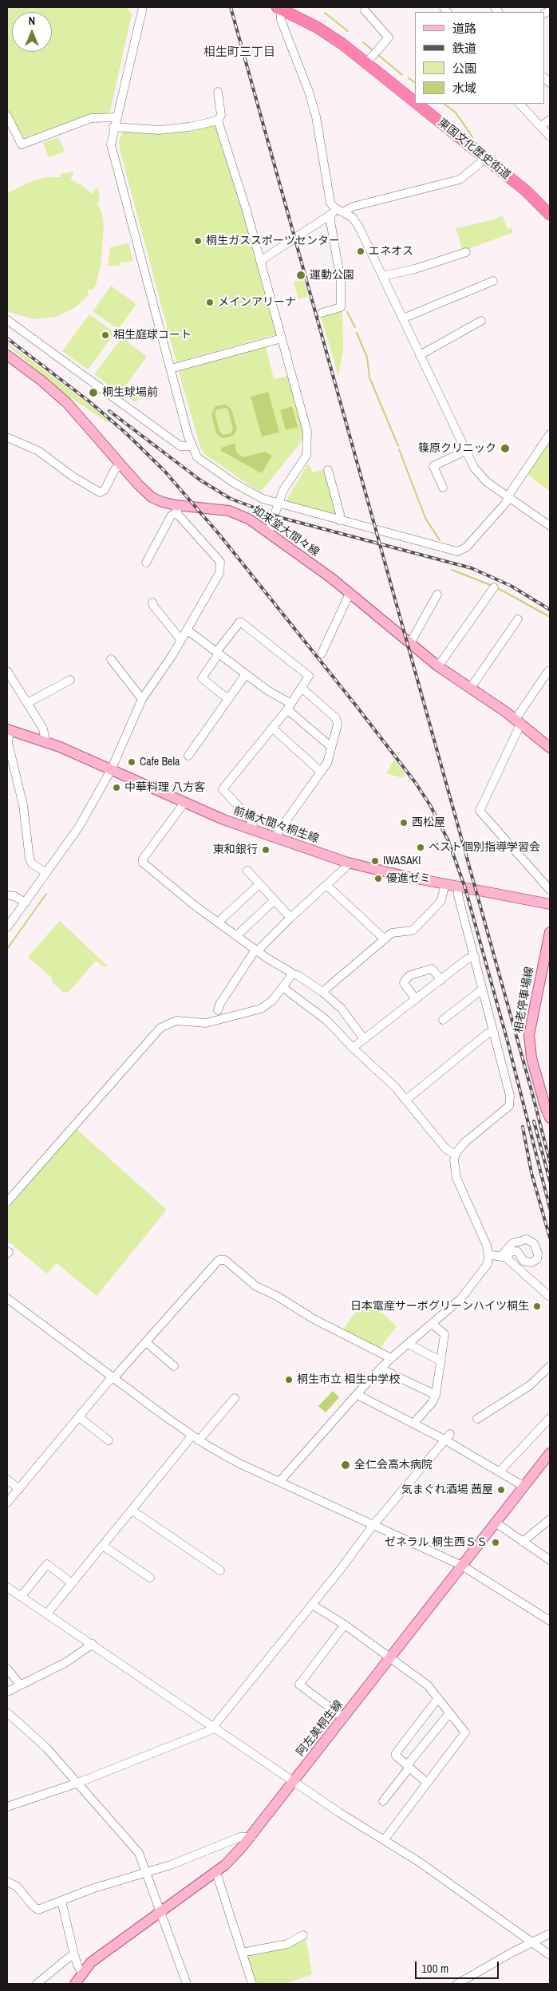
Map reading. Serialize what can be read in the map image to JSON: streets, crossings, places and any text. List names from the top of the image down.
{
  "streets": {
    "highway": ["東国文化歴史街道"],
    "main road": [
      "如来堂大間々線",
      "前橋大間々桐生線",
      "相老停車場線",
      "阿左美桐生線"
    ]
  },
  "districts": ["相生町三丁目"],
  "places": [
    "桐生ガススポーツセンター",
    "エネオス",
    "運動公園",
    "メインアリーナ",
    "相生庭球コート",
    "桐生球場前",
    "篠原クリニック",
    "Cafe Bela",
    "中華料理 八方客",
    "西松屋",
    "ベスト個別指導学習会",
    "東和銀行",
    "IWASAKI",
    "優進ゼミ",
    "日本電産サーボグリーンハイツ桐生",
    "桐生市立 相生中学校",
    "全仁会高木病院",
    "気まぐれ酒場 茜屋",
    "ゼネラル 桐生西ＳＳ"
  ],
  "legend": [
    "道路",
    "鉄道",
    "公園",
    "水域"
  ],
  "scale_bar": "100 m",
  "north": "top"
}
